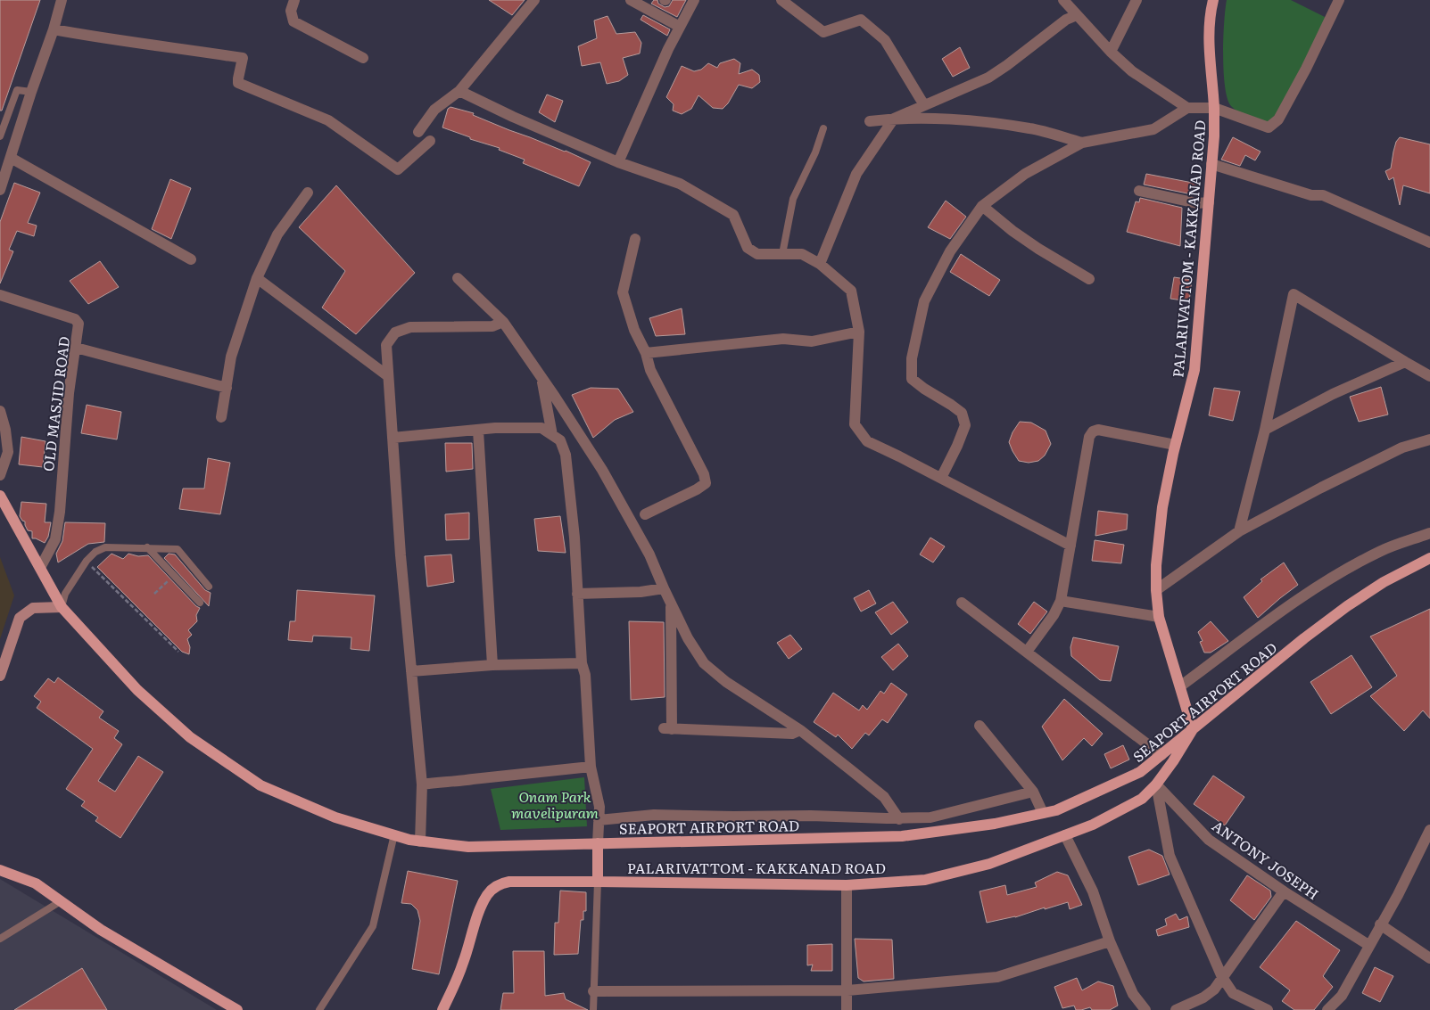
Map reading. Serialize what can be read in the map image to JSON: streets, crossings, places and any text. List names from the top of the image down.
{
  "streets": {
    "main road": ["PALARIVATTOM - KAKKANAD ROAD", "SEAPORT AIRPORT ROAD"],
    "street": ["OLD MASJID ROAD", "ANTONY JOSEPH"]
  },
  "crossings": [
    ["PALARIVATTOM - KAKKANAD ROAD", "SEAPORT AIRPORT ROAD"],
    ["PALARIVATTOM - KAKKANAD ROAD", "ANTONY JOSEPH"],
    ["OLD MASJID ROAD", "SEAPORT AIRPORT ROAD"]
  ],
  "parks": ["Onam Park mavelipuram"]
}
